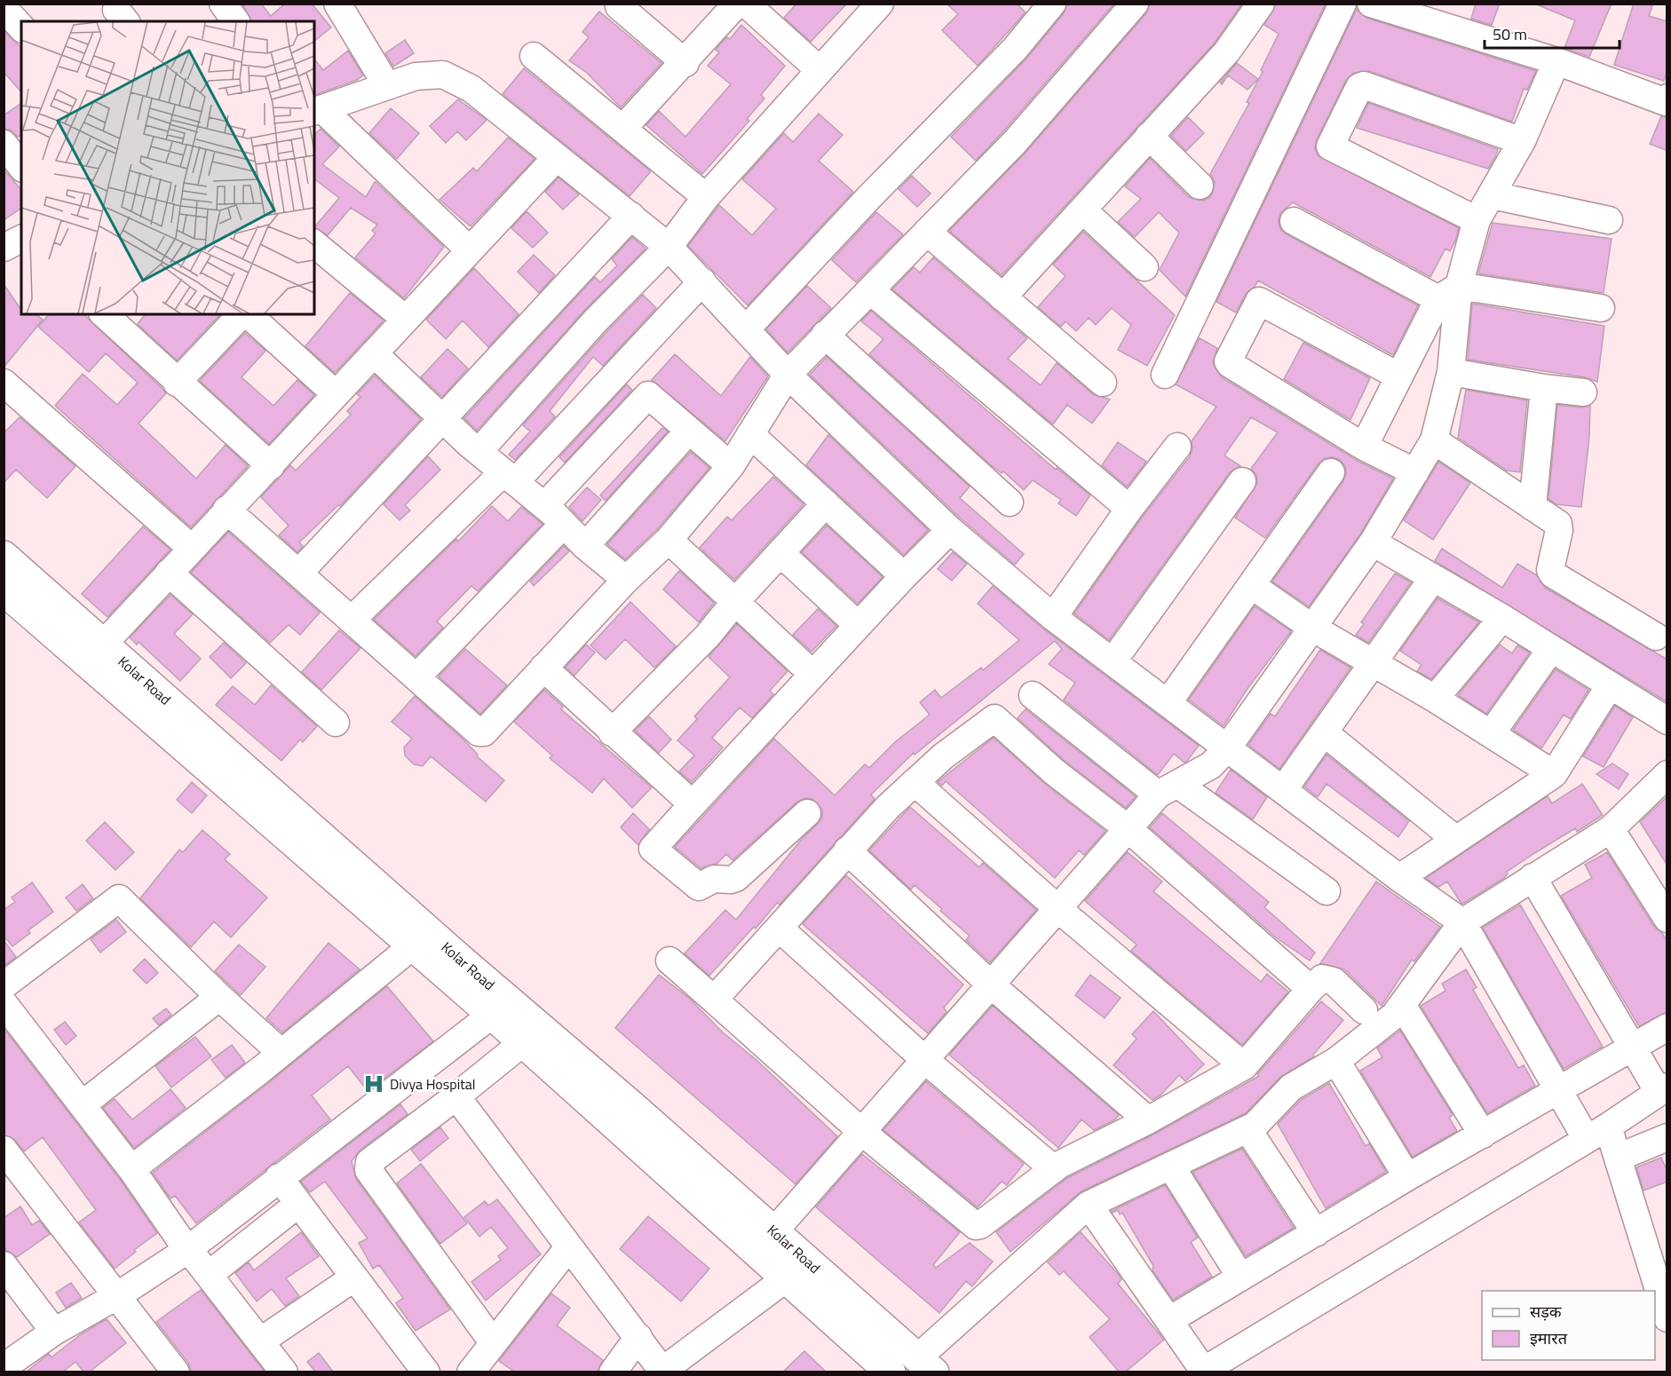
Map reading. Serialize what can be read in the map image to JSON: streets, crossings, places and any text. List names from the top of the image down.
{
  "streets": {
    "main road": ["Kolar Road"]
  },
  "places": {
    "hospital": ["Divya Hospital"]
  },
  "legend": ["सड़क", "इमारत"],
  "scale_bar": "50 m"
}
